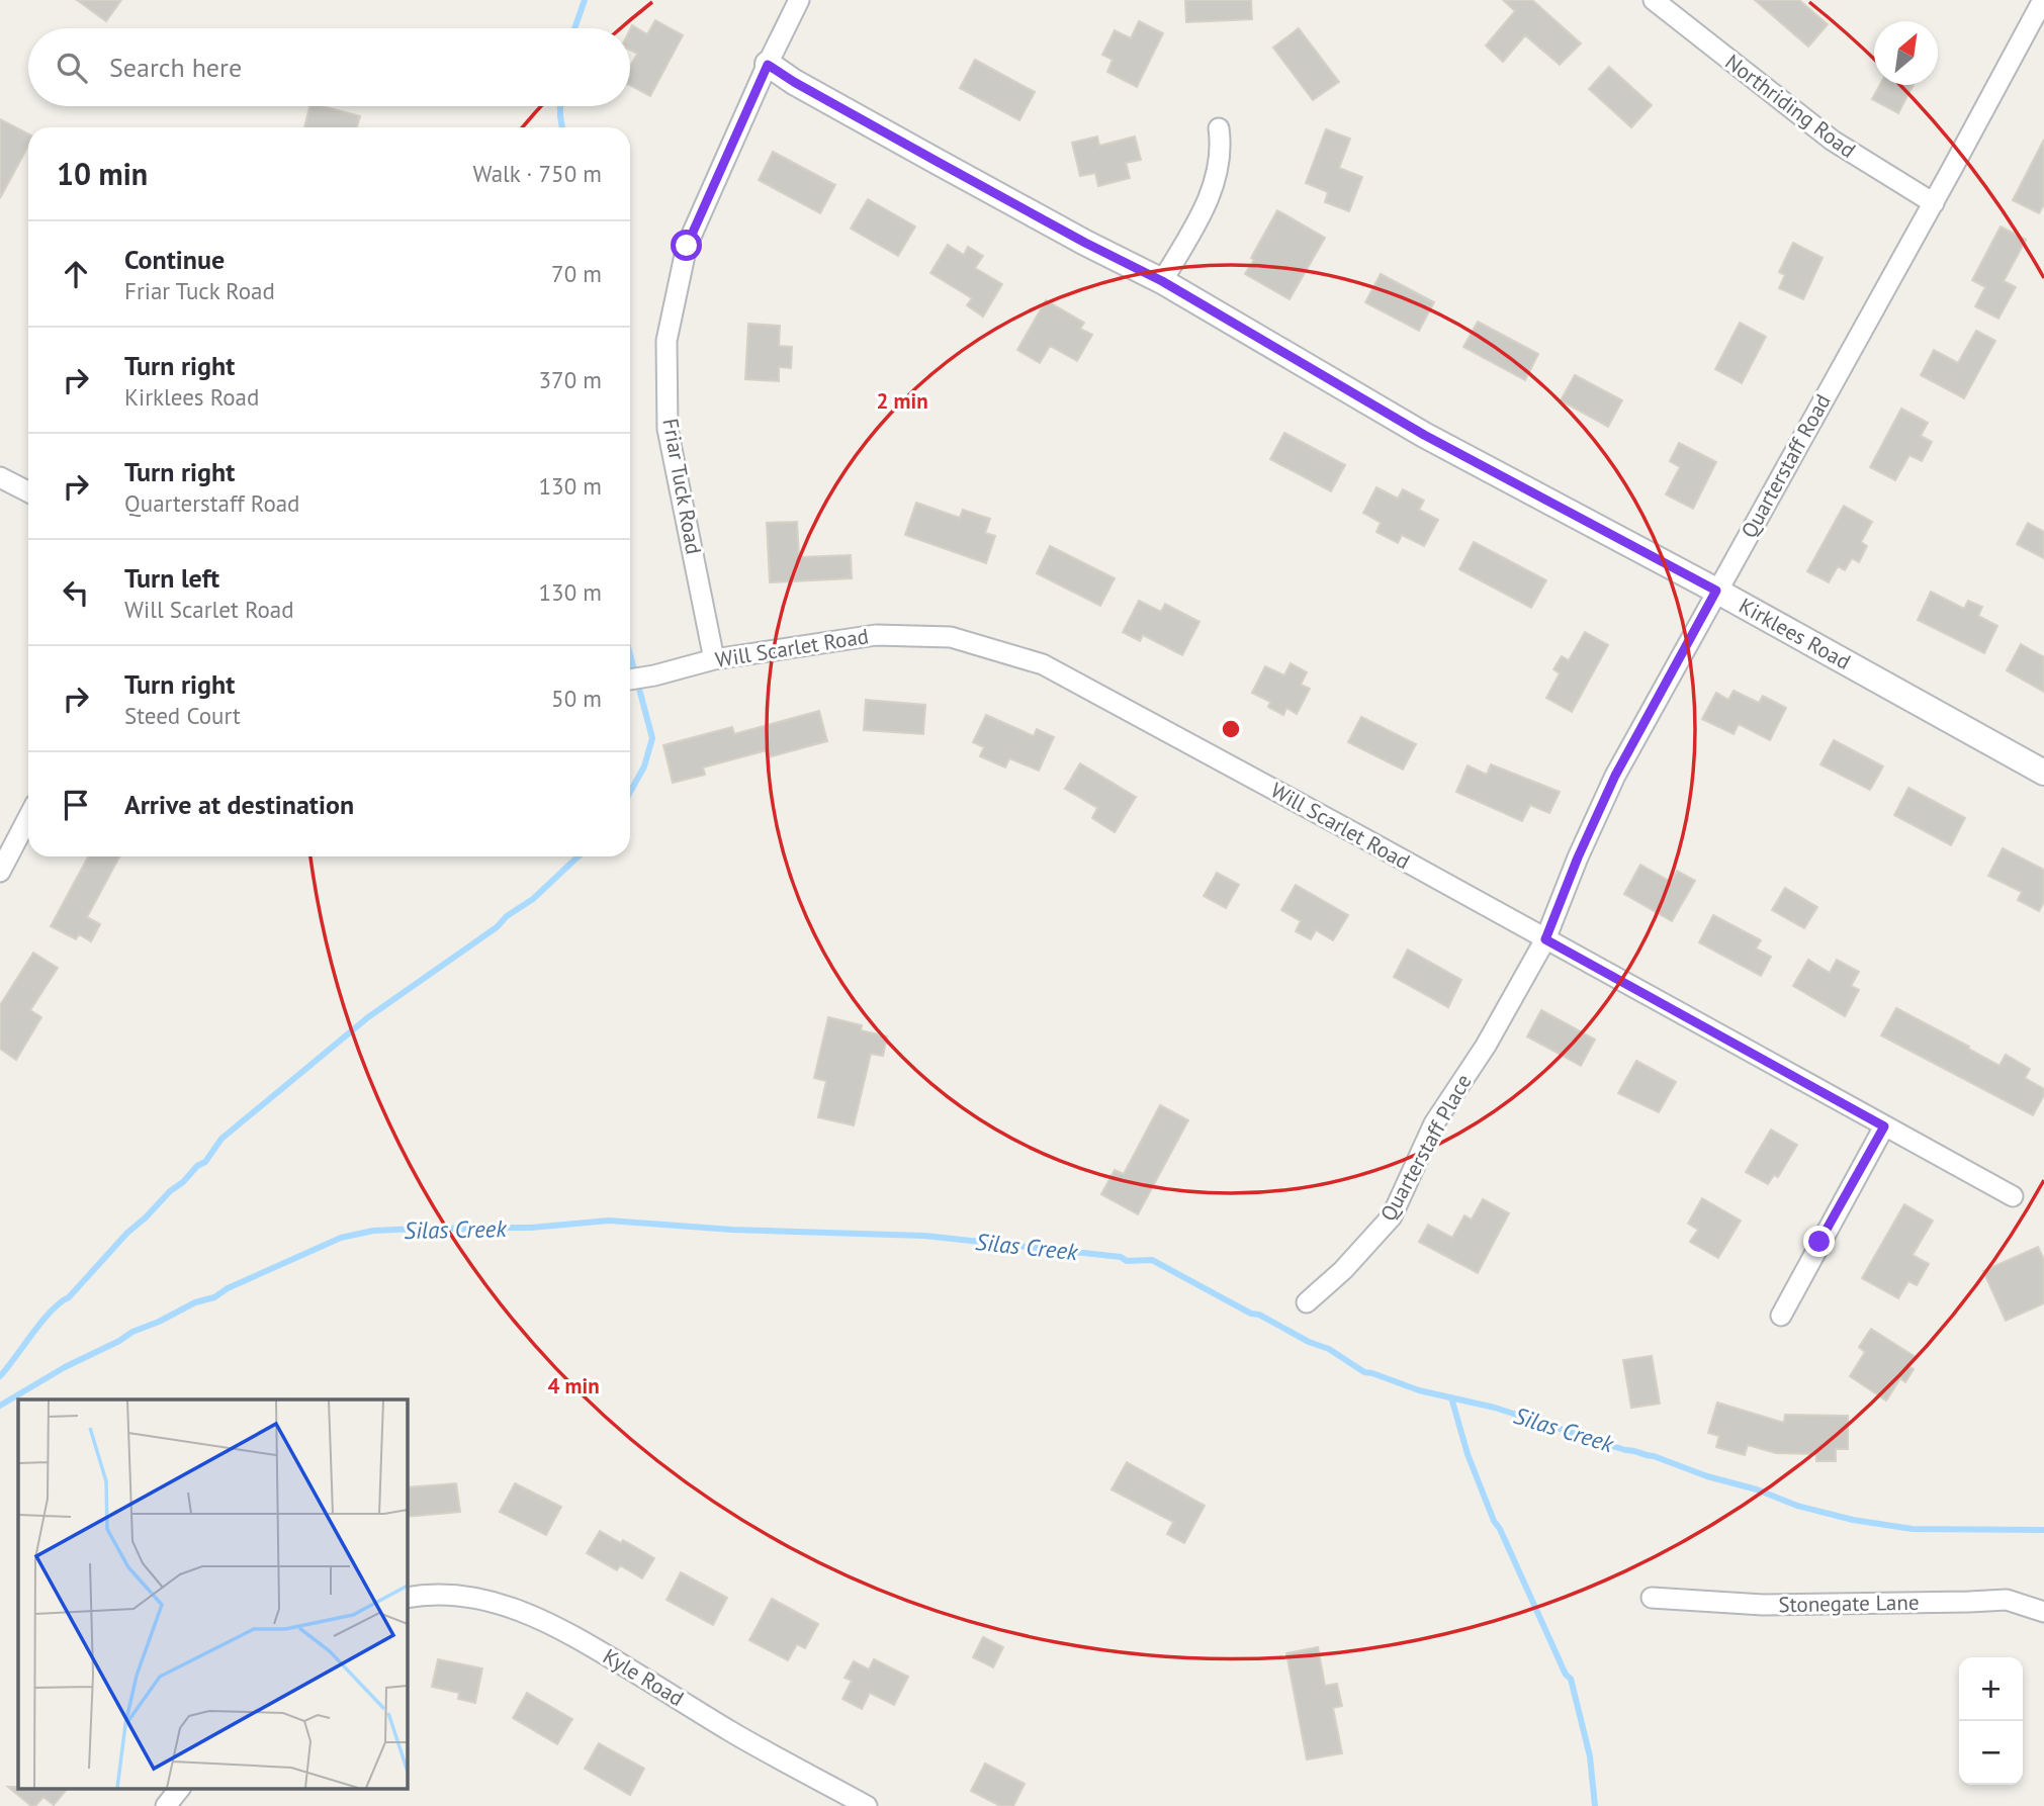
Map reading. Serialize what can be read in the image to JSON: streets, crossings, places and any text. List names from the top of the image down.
{
  "streets": {
    "street": [
      "Northriding Road",
      "Quarterstaff Road",
      "Friar Tuck Road",
      "Kirklees Road",
      "Will Scarlet Road",
      "Quarterstaff Place",
      "Stonegate Lane",
      "Kyle Road"
    ]
  },
  "crossings": [
    ["Northriding Road", "Quarterstaff Road"],
    ["Quarterstaff Road", "Kirklees Road"],
    ["Quarterstaff Road", "Will Scarlet Road"],
    ["Quarterstaff Road", "Quarterstaff Place"],
    ["Friar Tuck Road", "Kirklees Road"],
    ["Friar Tuck Road", "Will Scarlet Road"],
    ["Will Scarlet Road", "Quarterstaff Place"]
  ],
  "water": ["Silas Creek"],
  "north": "top right",
  "page": {
    "search": "Search here",
    "heading": ["10 min", "Walk · 750 m"],
    "list": [
      ["Continue", "Friar Tuck Road", "70 m"],
      ["Turn right", "Kirklees Road", "370 m"],
      ["Turn right", "Quarterstaff Road", "130 m"],
      ["Turn left", "Will Scarlet Road", "130 m"],
      ["Turn right", "Steed Court", "50 m"],
      "Arrive at destination"
    ],
    "map_buttons": ["+", "−"]
  },
  "rings": ["2 min", "4 min"]
}
